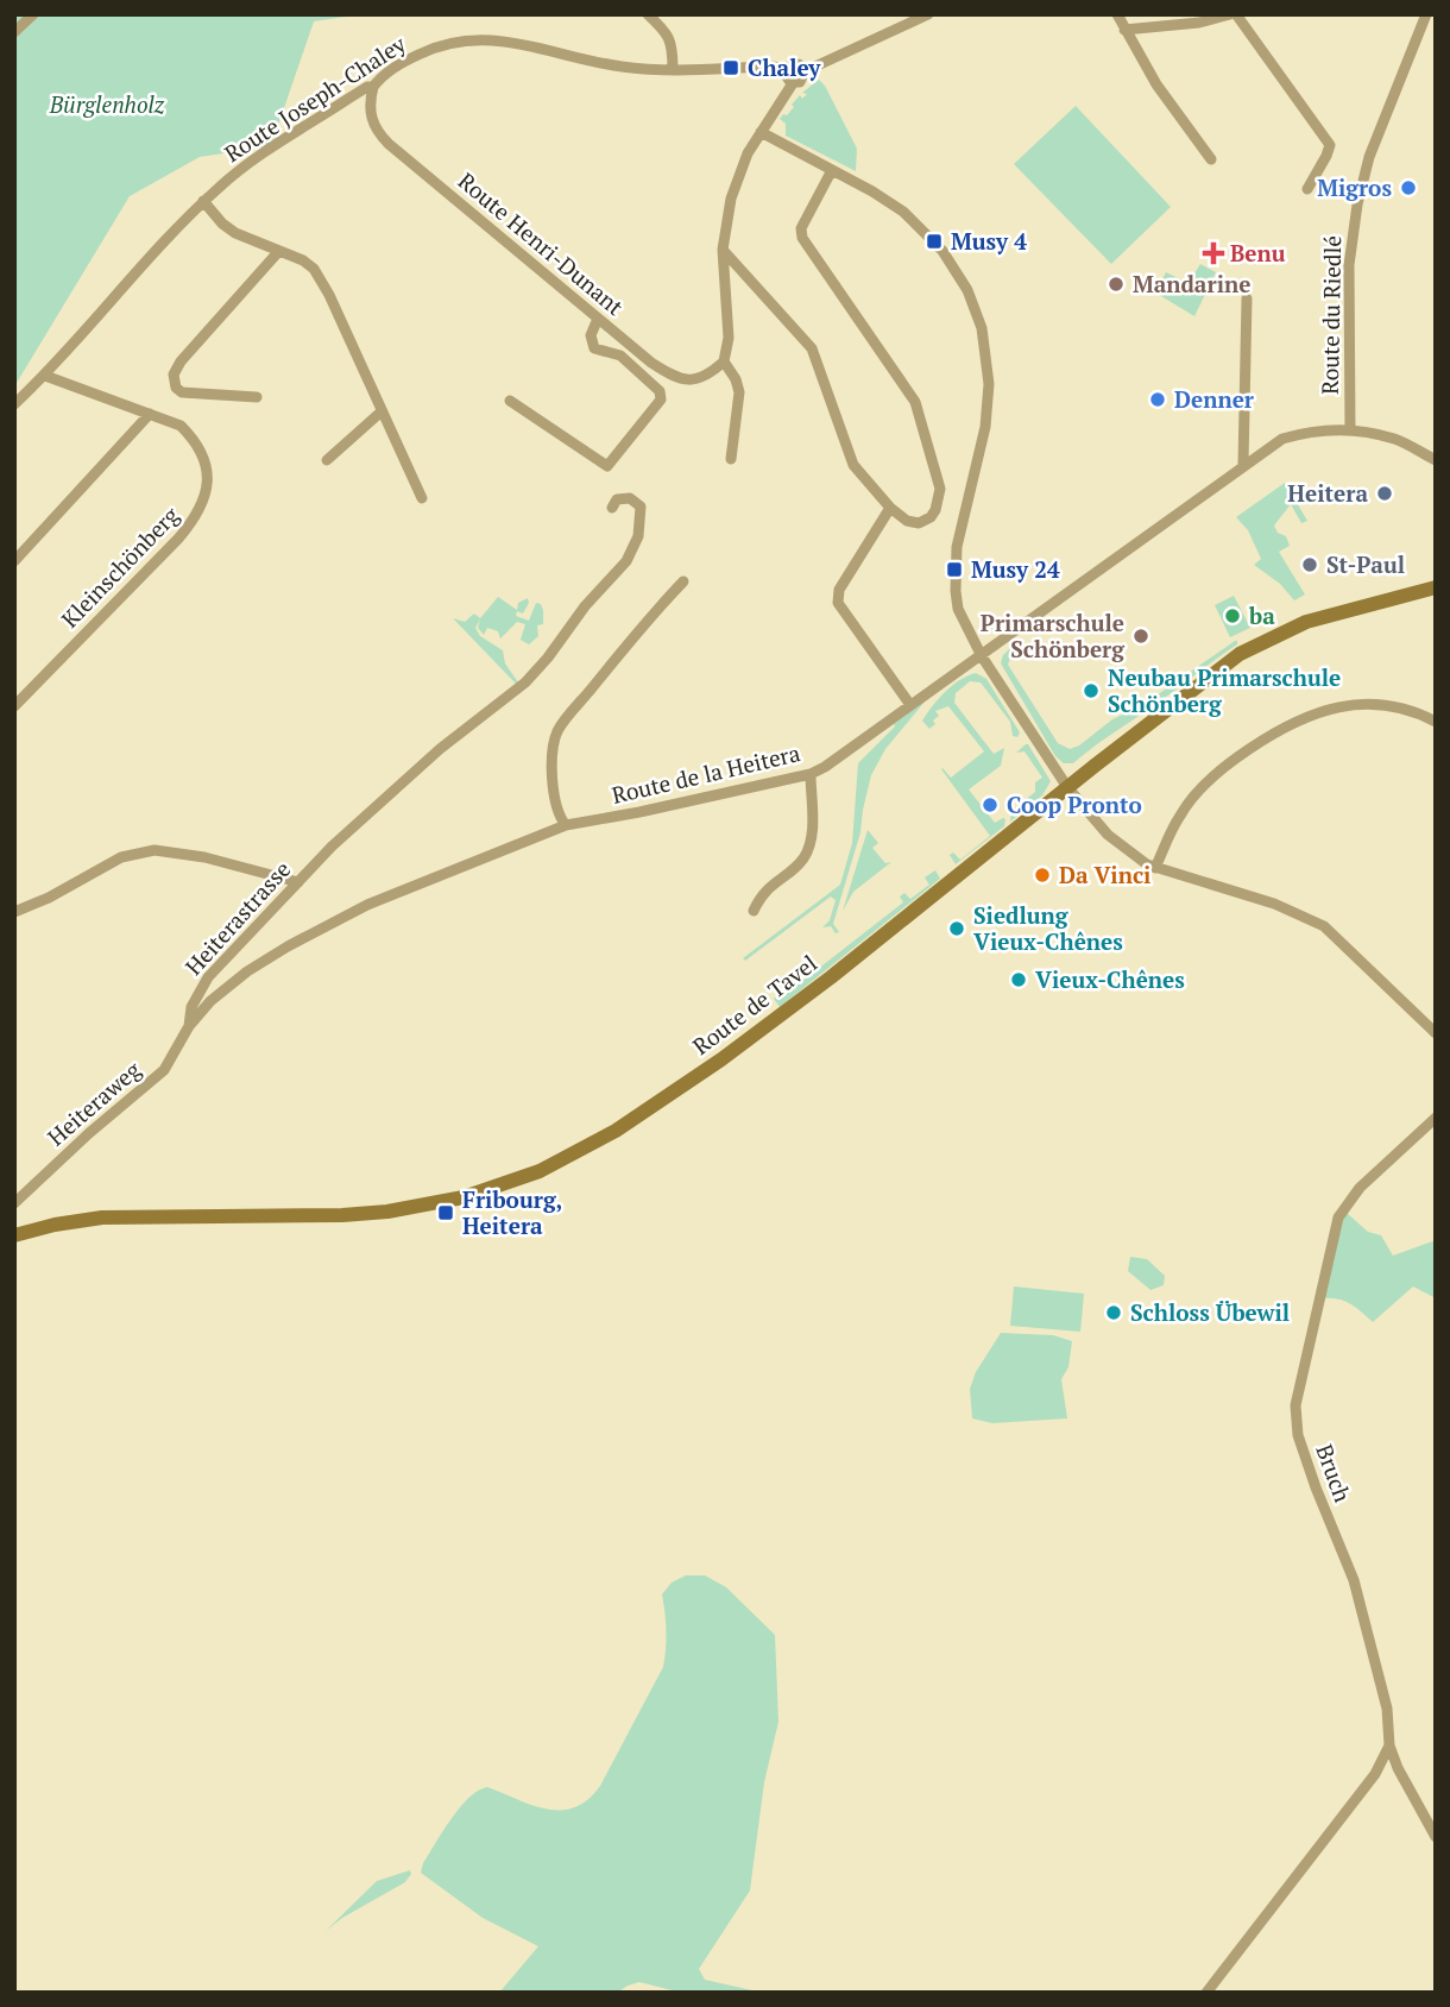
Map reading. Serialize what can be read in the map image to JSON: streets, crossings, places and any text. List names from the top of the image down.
{
  "streets": {
    "main road": ["Route de Tavel"],
    "street": [
      "Route Joseph-Chaley",
      "Route Henri-Dunant",
      "Route du Riedlé",
      "Kleinschönberg",
      "Route de la Heitera",
      "Heiterastrasse",
      "Heiteraweg",
      "Bruch"
    ]
  },
  "crossings": [
    ["Route Joseph-Chaley", "Route Henri-Dunant"],
    ["Route Joseph-Chaley", "Kleinschönberg"],
    ["Route du Riedlé", "Route de la Heitera"],
    ["Route de la Heitera", "Heiterastrasse"],
    ["Heiterastrasse", "Heiteraweg"]
  ],
  "parks": ["Bürglenholz"],
  "places": {
    "transit": [
      "Chaley",
      "Musy 4",
      "Musy 24",
      "Fribourg, Heitera"
    ],
    "other": [
      "Migros",
      "Mandarine",
      "Denner",
      "Heitera",
      "St-Paul",
      "ba",
      "Primarschule Schönberg",
      "Neubau Primarschule Schönberg",
      "Coop Pronto",
      "Da Vinci",
      "Siedlung Vieux-Chênes",
      "Vieux-Chênes",
      "Schloss Übewil"
    ],
    "health": ["Benu"]
  }
}
